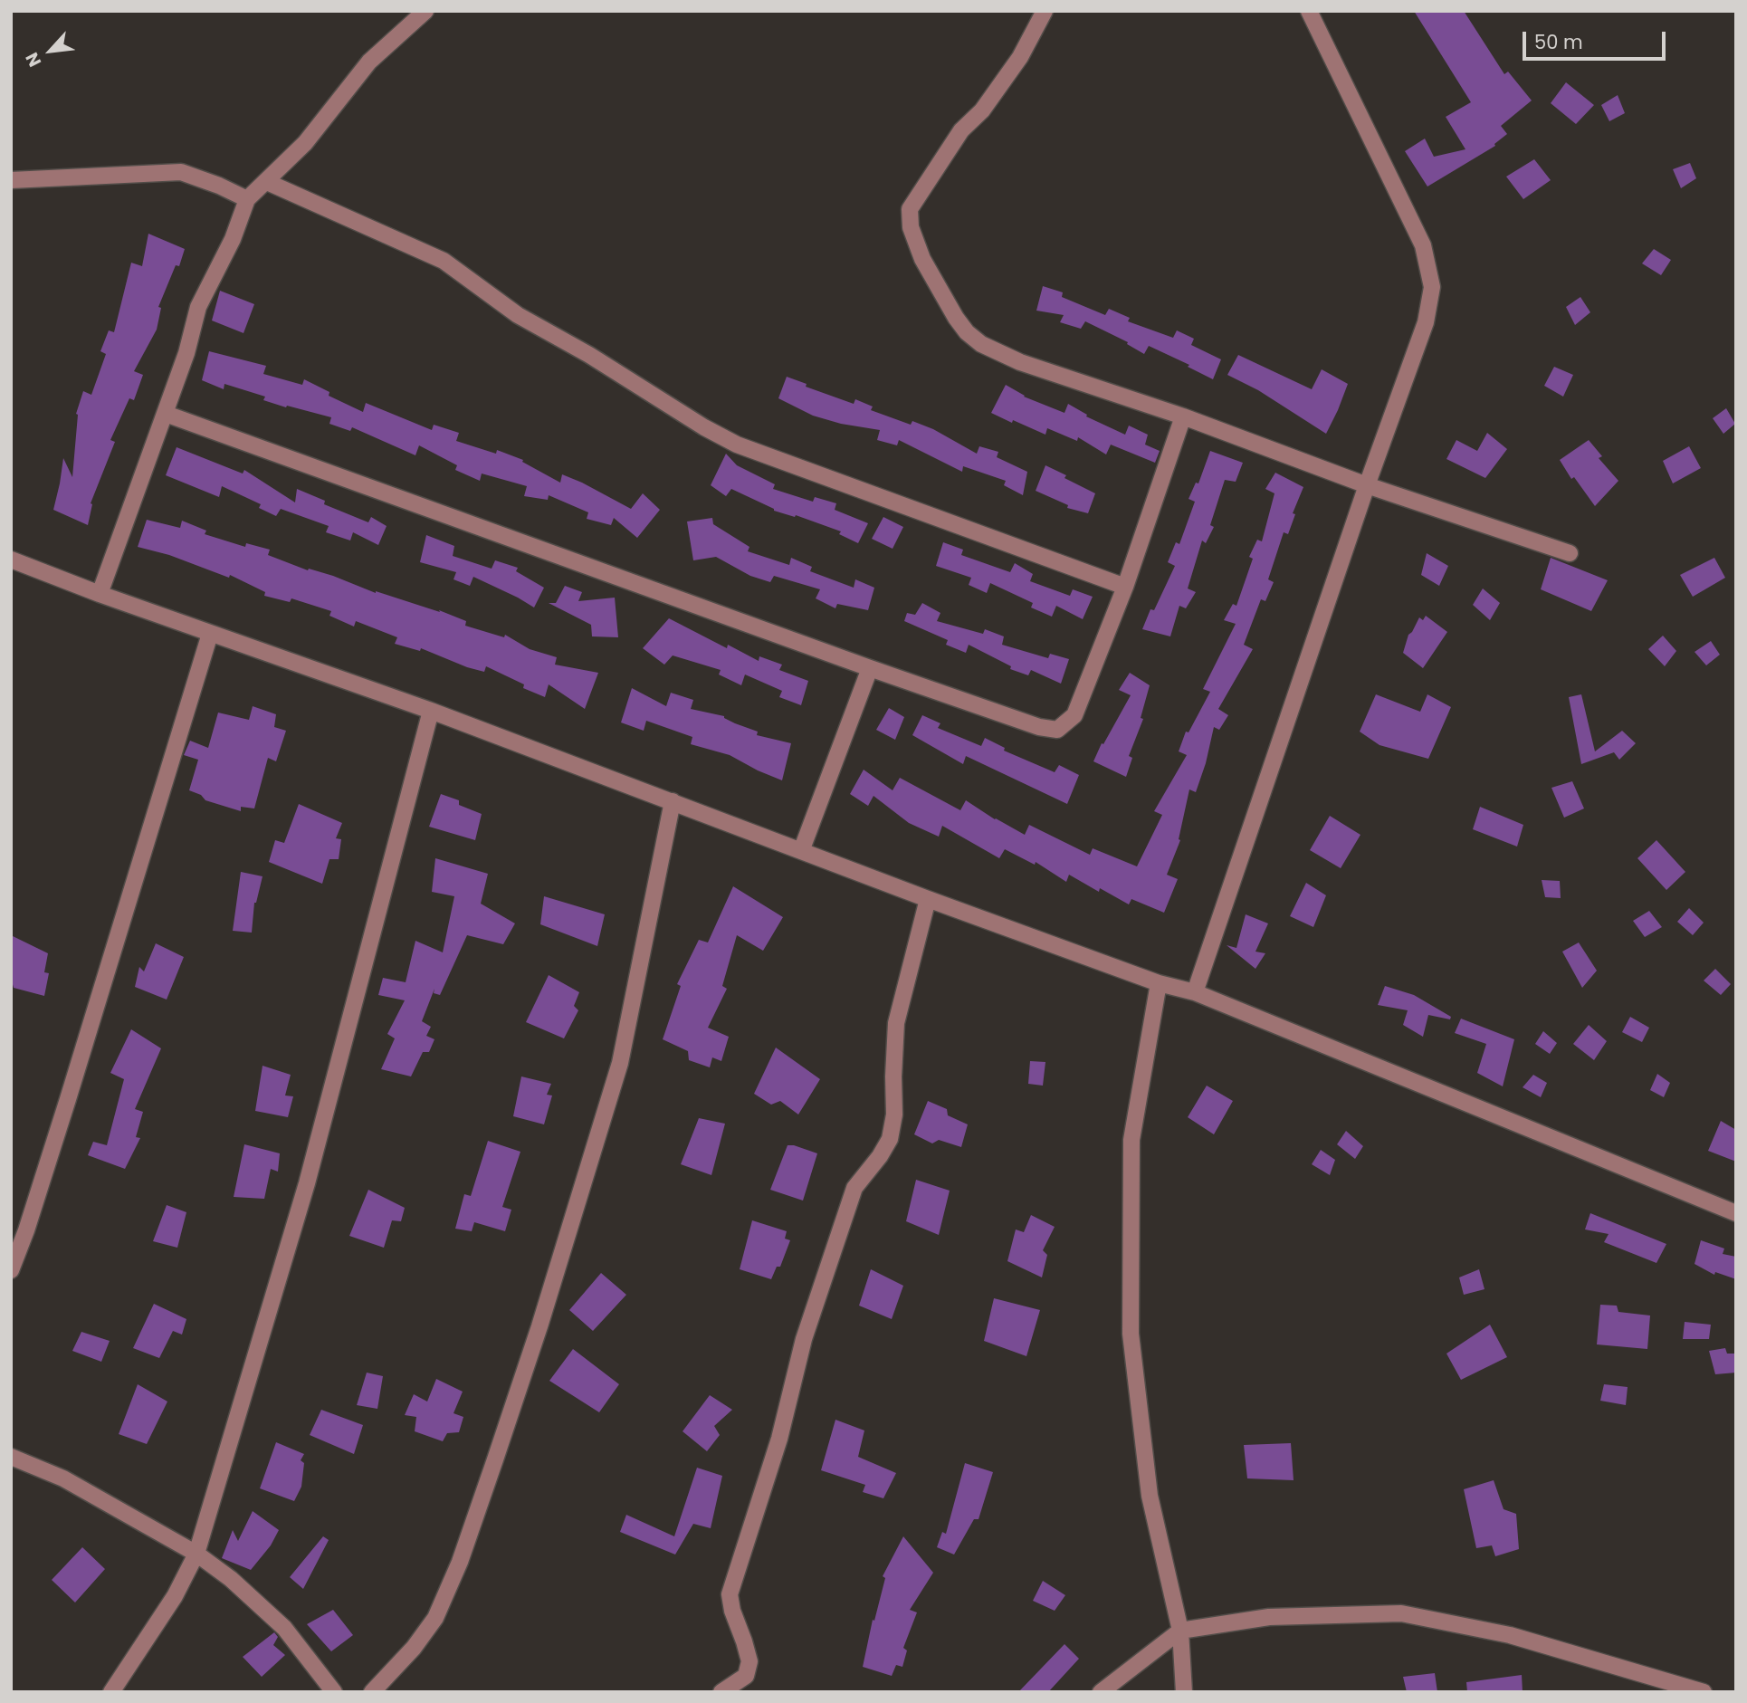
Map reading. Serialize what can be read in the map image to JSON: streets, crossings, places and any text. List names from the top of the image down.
{
  "scale_bar": "50 m",
  "north": "bottom left"
}
